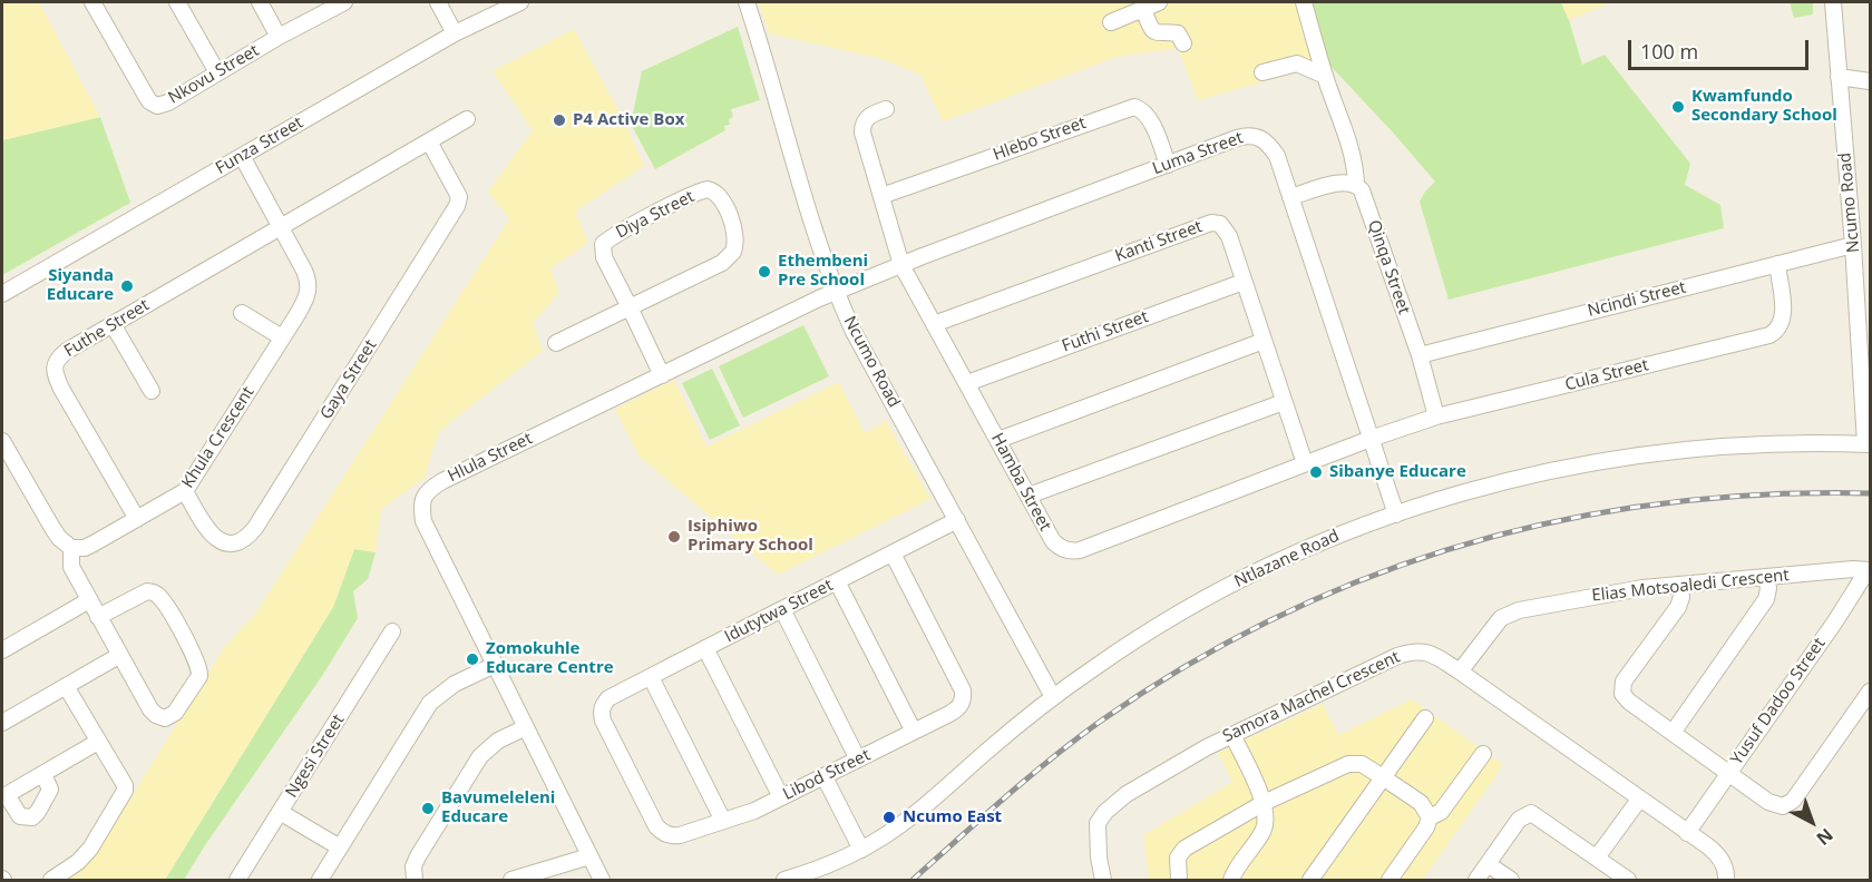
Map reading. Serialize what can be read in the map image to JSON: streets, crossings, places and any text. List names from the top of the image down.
{
  "streets": {
    "street": [
      "Nkovu Street",
      "Hlebo Street",
      "Funza Street",
      "Luma Street",
      "Ncumo Road",
      "Diya Street",
      "Kanti Street",
      "Qinqa Street",
      "Ncindi Street",
      "Futhe Street",
      "Futhi Street",
      "Cula Street",
      "Gaya Street",
      "Khula Crescent",
      "Hlula Street",
      "Hamba Street",
      "Ntlazane Road",
      "Elias Motsoaledi Crescent",
      "Idutytwa Street",
      "Samora Machel Crescent",
      "Yusuf Dadoo Street",
      "Ngesi Street",
      "Libod Street"
    ]
  },
  "crossings": [
    ["Hlebo Street", "Luma Street"],
    ["Funza Street", "Khula Crescent"],
    ["Luma Street", "Ncumo Road"],
    ["Luma Street", "Cula Street"],
    ["Luma Street", "Hlula Street"],
    ["Luma Street", "Hamba Street"],
    ["Luma Street", "Ntlazane Road"],
    ["Ncumo Road", "Ncindi Street"],
    ["Ncumo Road", "Hlula Street"],
    ["Ncumo Road", "Ntlazane Road"],
    ["Ncumo Road", "Idutytwa Street"],
    ["Diya Street", "Hlula Street"],
    ["Kanti Street", "Futhi Street"],
    ["Kanti Street", "Hamba Street"],
    ["Qinqa Street", "Ncindi Street"],
    ["Qinqa Street", "Cula Street"],
    ["Ncindi Street", "Cula Street"],
    ["Futhe Street", "Khula Crescent"],
    ["Futhi Street", "Hamba Street"],
    ["Cula Street", "Hamba Street"],
    ["Gaya Street", "Khula Crescent"],
    ["Elias Motsoaledi Crescent", "Samora Machel Crescent"],
    ["Elias Motsoaledi Crescent", "Yusuf Dadoo Street"],
    ["Idutytwa Street", "Libod Street"],
    ["Samora Machel Crescent", "Yusuf Dadoo Street"]
  ],
  "places": [
    "Kwamfundo Secondary School",
    "P4 Active Box",
    "Ethembeni Pre School",
    "Siyanda Educare",
    "Sibanye Educare",
    "Isiphiwo Primary School",
    "Zomokuhle Educare Centre",
    "Bavumeleleni Educare",
    "Ncumo East"
  ],
  "scale_bar": "100 m",
  "north": "bottom right"
}
